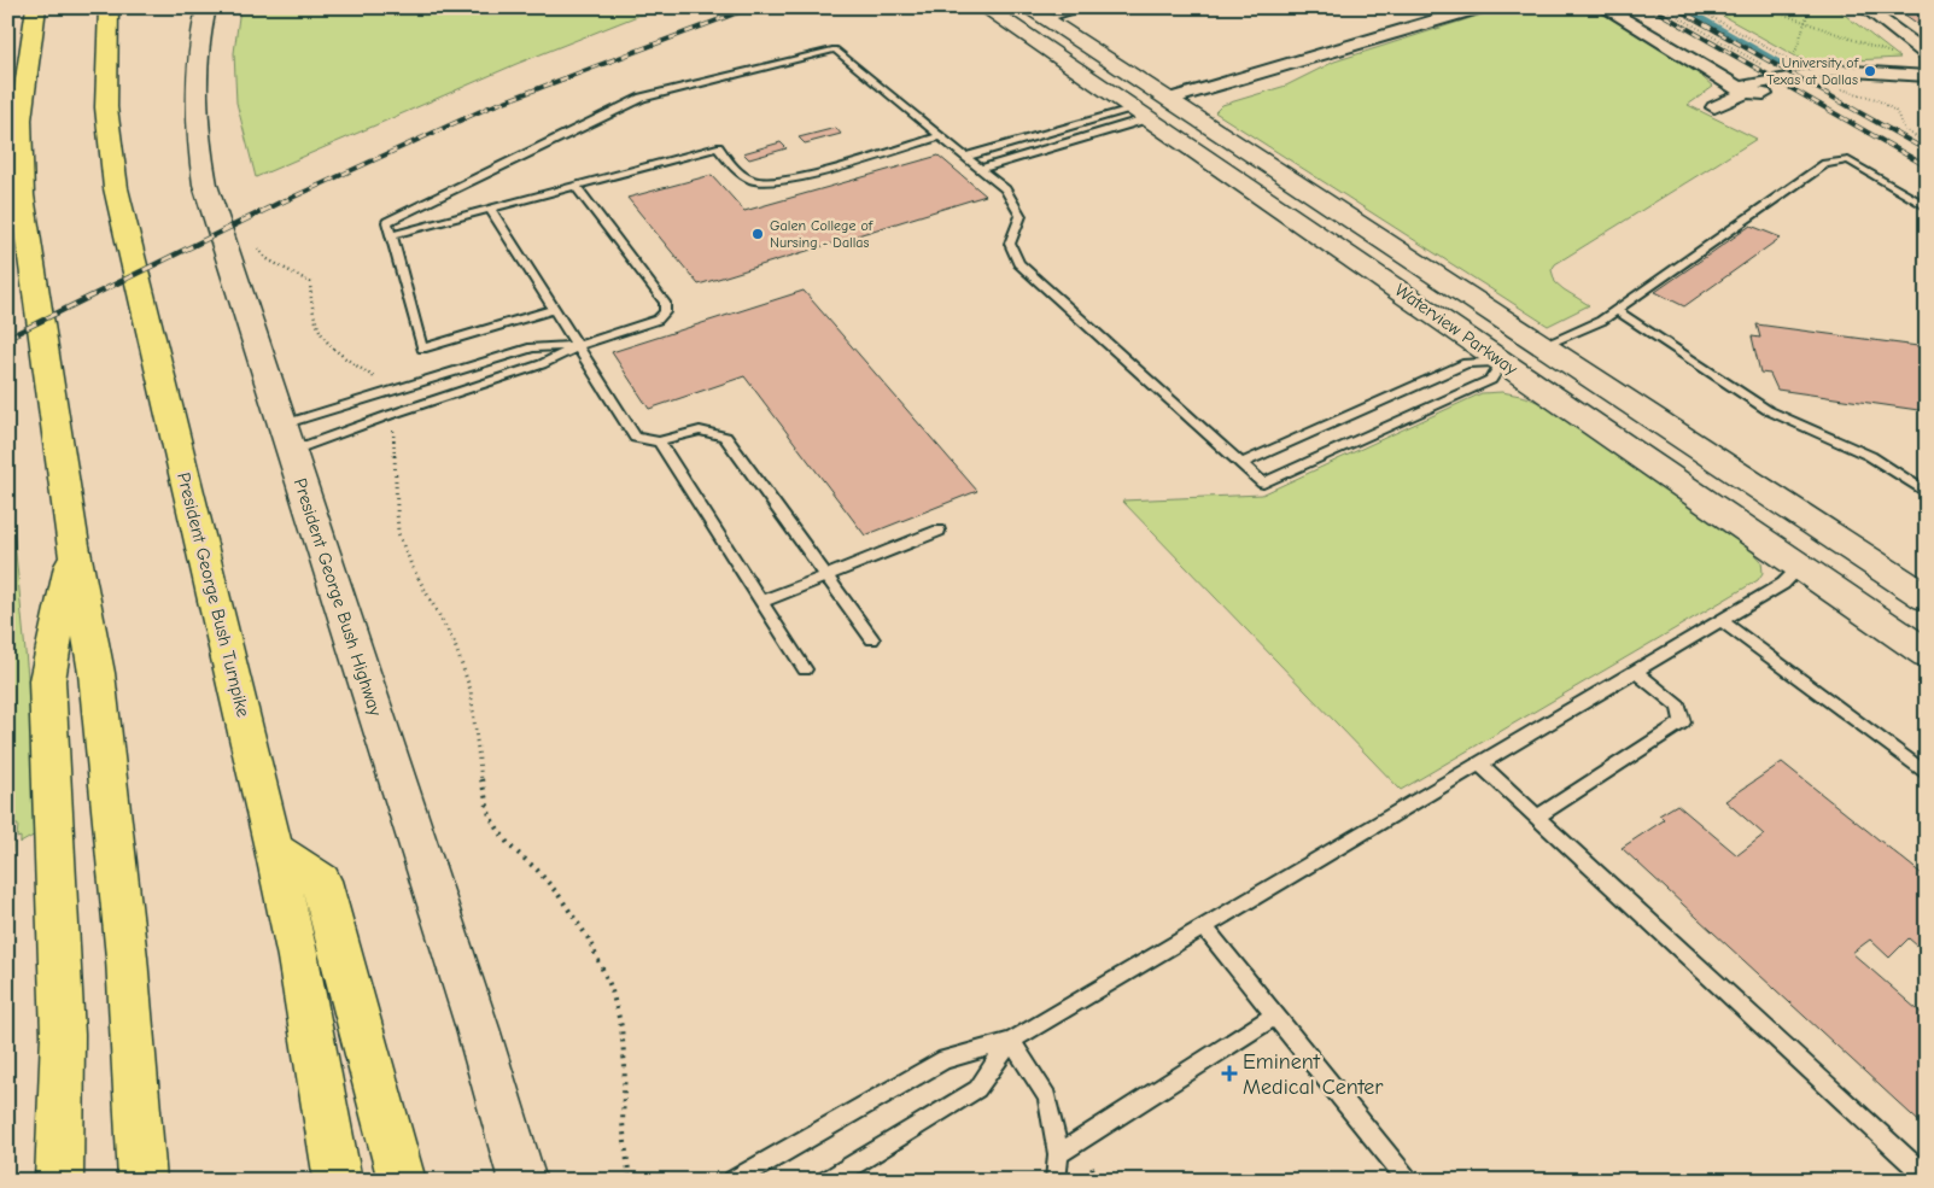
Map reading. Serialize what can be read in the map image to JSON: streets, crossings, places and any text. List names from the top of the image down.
{
  "streets": {
    "highway": ["President George Bush Turnpike"],
    "main road": ["Waterview Parkway", "President George Bush Highway"]
  },
  "places": {
    "other": ["University of Texas at Dallas", "Galen College of Nursing - Dallas"],
    "health": ["Eminent Medical Center"]
  }
}
